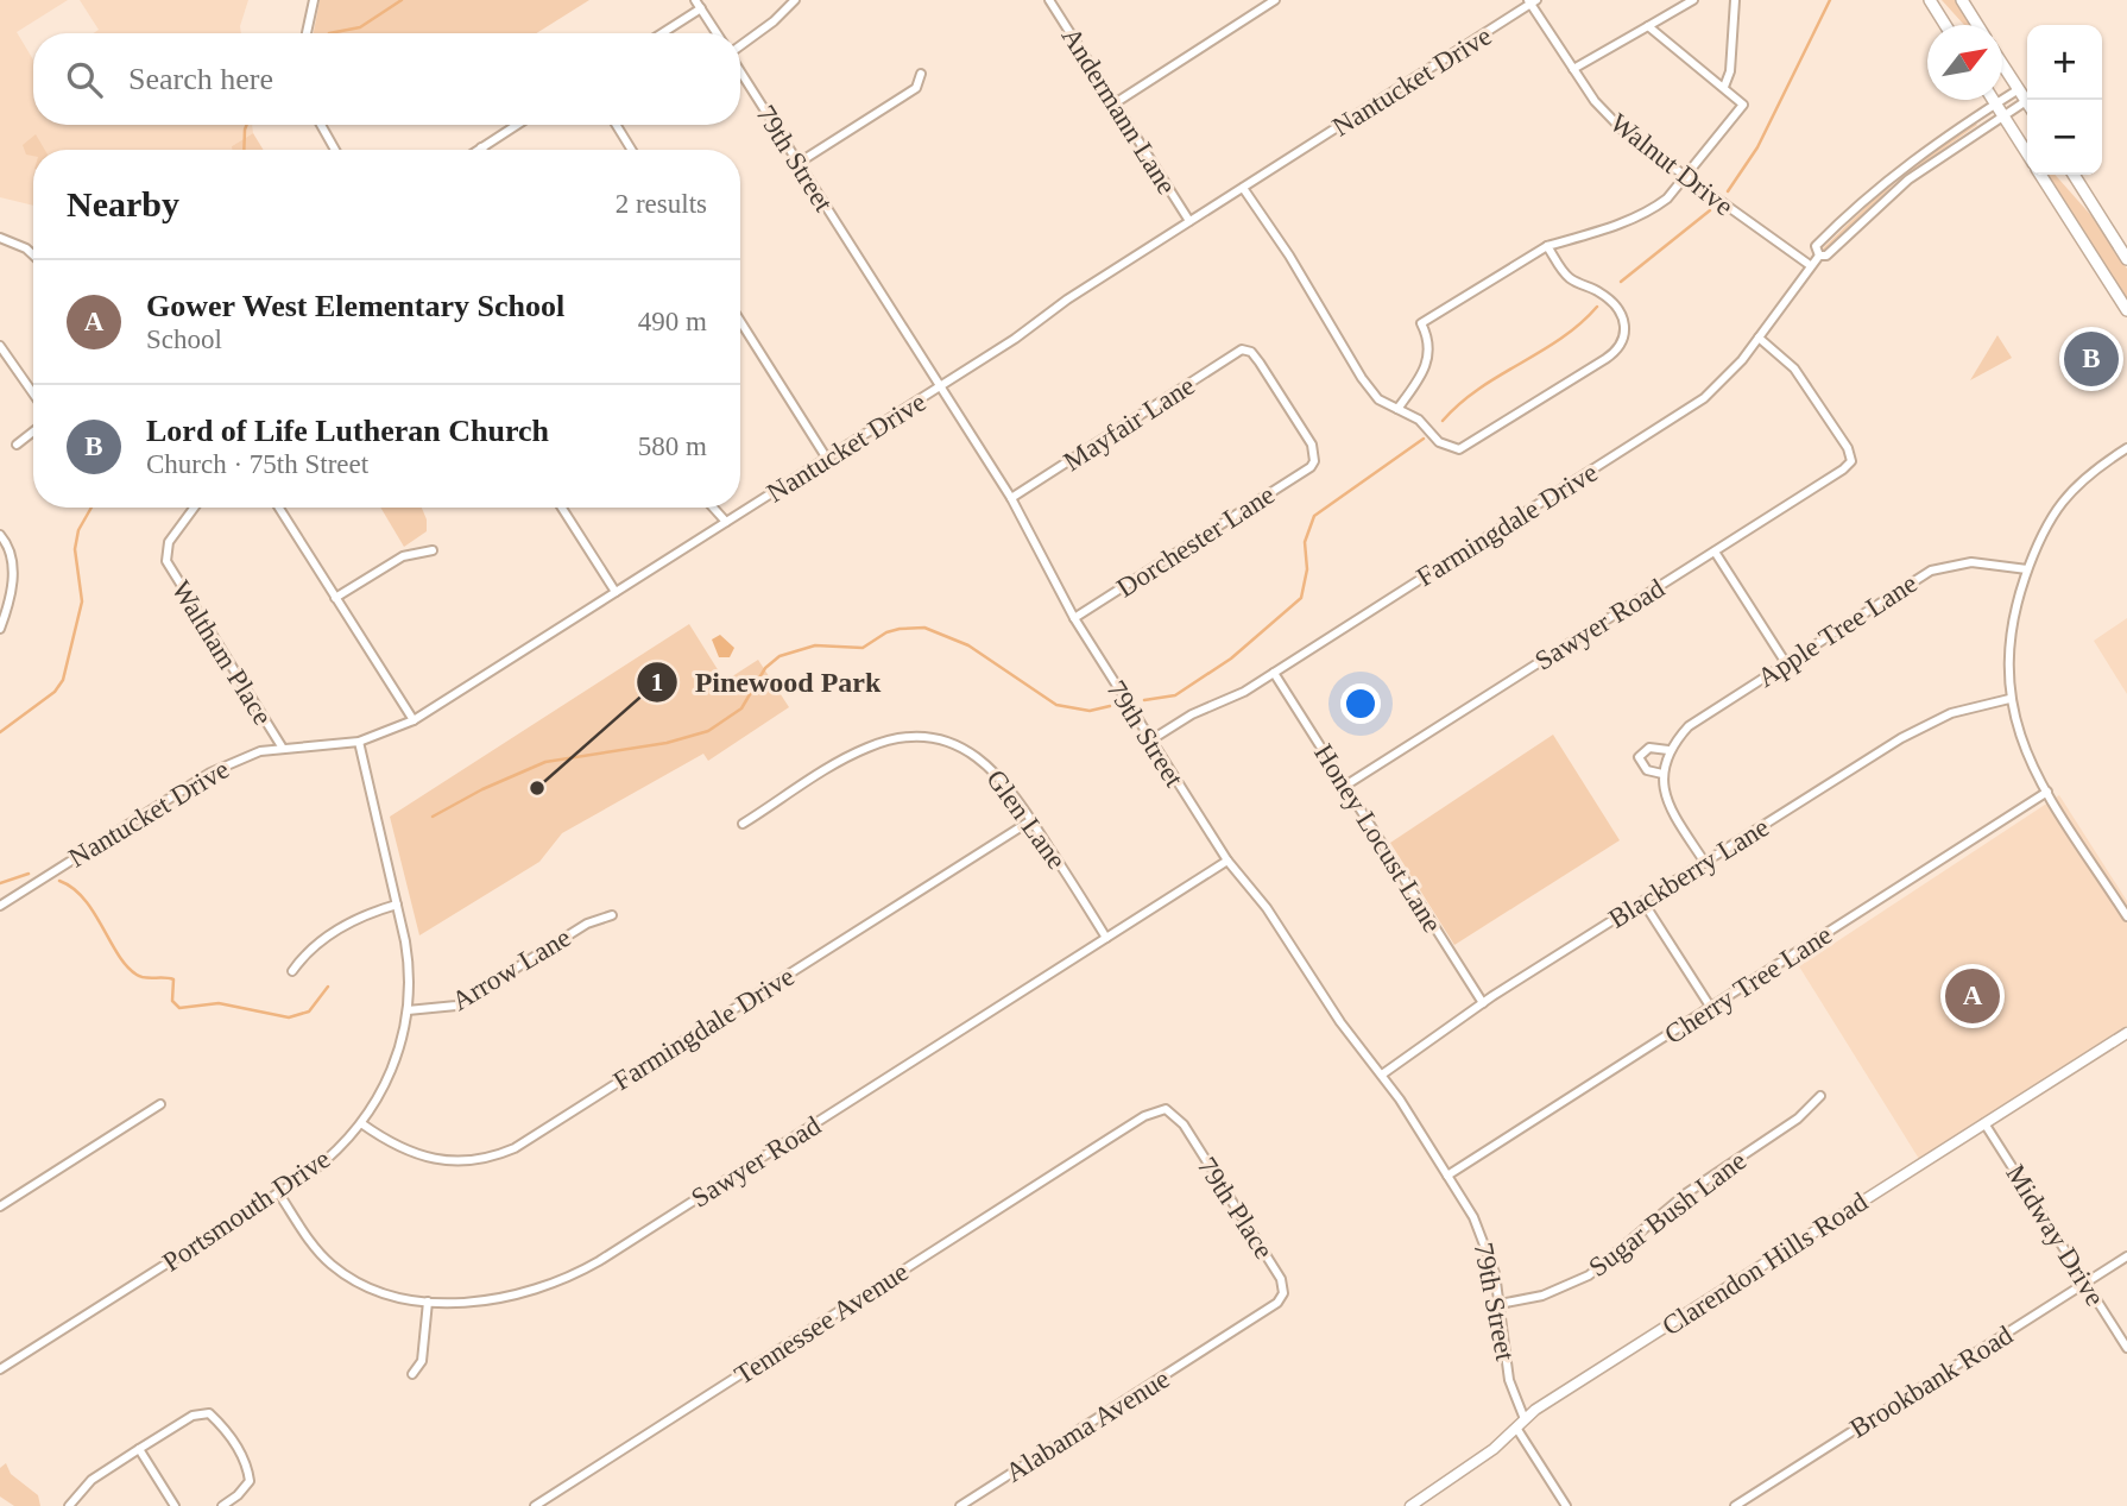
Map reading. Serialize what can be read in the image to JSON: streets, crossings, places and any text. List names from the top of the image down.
{
  "streets": {
    "street": [
      "Nantucket Drive",
      "Andermann Lane",
      "79th Street",
      "Walnut Drive",
      "Mayfair Lane",
      "Farmingdale Drive",
      "Dorchester Lane",
      "Sawyer Road",
      "Apple Tree Lane",
      "Waltham Place",
      "Glen Lane",
      "Honey Locust Lane",
      "Blackberry Lane",
      "Arrow Lane",
      "Cherry Tree Lane",
      "79th Place",
      "Portsmouth Drive",
      "Sugar Bush Lane",
      "Midway Drive",
      "Clarendon Hills Road",
      "Tennessee Avenue",
      "Brookbank Road",
      "Alabama Avenue"
    ]
  },
  "crossings": [
    ["Nantucket Drive", "Andermann Lane"],
    ["Nantucket Drive", "79th Street"],
    ["Nantucket Drive", "Walnut Drive"],
    ["Nantucket Drive", "Waltham Place"],
    ["Nantucket Drive", "Portsmouth Drive"],
    ["79th Street", "Mayfair Lane"],
    ["79th Street", "Farmingdale Drive"],
    ["79th Street", "Dorchester Lane"],
    ["79th Street", "Sawyer Road"],
    ["79th Street", "Blackberry Lane"],
    ["79th Street", "Cherry Tree Lane"],
    ["79th Street", "Sugar Bush Lane"],
    ["79th Street", "Clarendon Hills Road"],
    ["Walnut Drive", "Farmingdale Drive"],
    ["Mayfair Lane", "Dorchester Lane"],
    ["Farmingdale Drive", "Sawyer Road"],
    ["Farmingdale Drive", "Glen Lane"],
    ["Farmingdale Drive", "Honey Locust Lane"],
    ["Farmingdale Drive", "Portsmouth Drive"],
    ["Sawyer Road", "Glen Lane"],
    ["Sawyer Road", "Honey Locust Lane"],
    ["Sawyer Road", "Portsmouth Drive"],
    ["Apple Tree Lane", "Blackberry Lane"],
    ["Honey Locust Lane", "Blackberry Lane"],
    ["Arrow Lane", "Portsmouth Drive"],
    ["79th Place", "Tennessee Avenue"],
    ["79th Place", "Alabama Avenue"],
    ["Midway Drive", "Clarendon Hills Road"],
    ["Midway Drive", "Brookbank Road"]
  ],
  "places": ["Pinewood Park"],
  "north": "top right",
  "page": {
    "map_buttons": ["+", "−"],
    "search": "Search here",
    "heading": ["Nearby", "2 results"],
    "list": [
      {
        "mark": "A",
        "name": "Gower West Elementary School",
        "note": "School",
        "value": "490 m"
      },
      {
        "mark": "B",
        "name": "Lord of Life Lutheran Church",
        "note": "Church · 75th Street",
        "value": "580 m"
      }
    ],
    "pins": ["B", "A"]
  }
}
